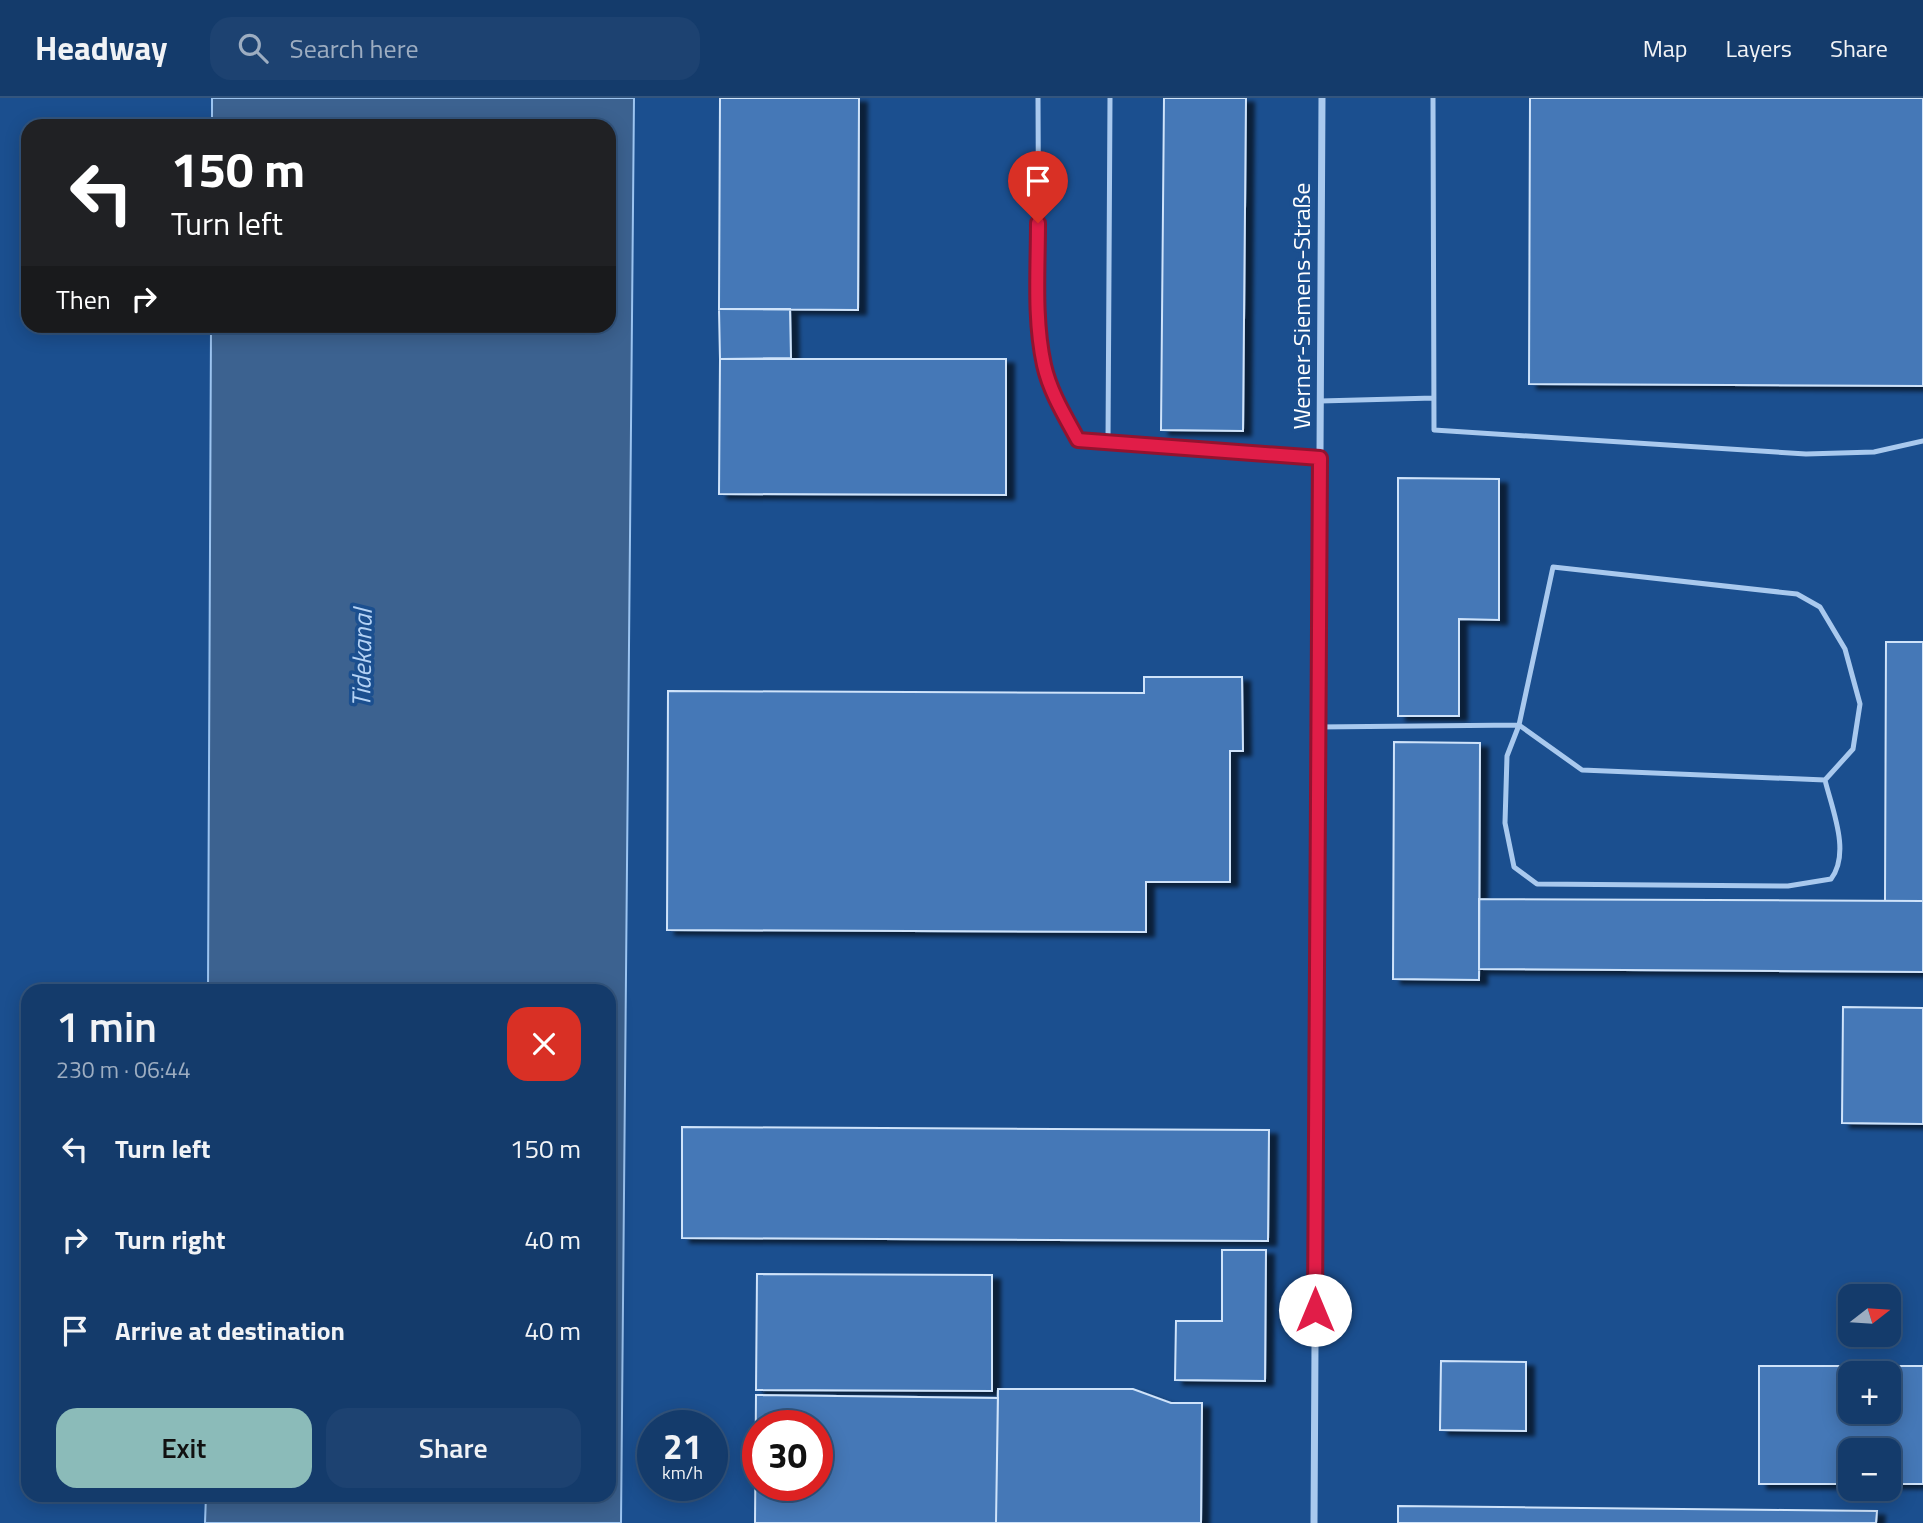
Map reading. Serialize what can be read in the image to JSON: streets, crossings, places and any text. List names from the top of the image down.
{
  "streets": {
    "street": ["Werner-Siemens-Straße"]
  },
  "water": ["Tidekanal"],
  "north": "right",
  "page": {
    "header": "Headway",
    "search": "Search here",
    "nav": ["Map", "Layers", "Share"],
    "turn": ["150 m", "Turn left"],
    "then": "Then",
    "heading": ["1 min", "230 m · 06:44"],
    "list": [
      {
        "name": "Turn left",
        "value": "150 m"
      },
      {
        "name": "Turn right",
        "value": "40 m"
      },
      {
        "name": "Arrive at destination",
        "value": "40 m"
      }
    ],
    "map_buttons": ["+", "−"],
    "buttons": ["Exit", "Share"],
    "speed": "21 km/h",
    "limit": "30"
  }
}
